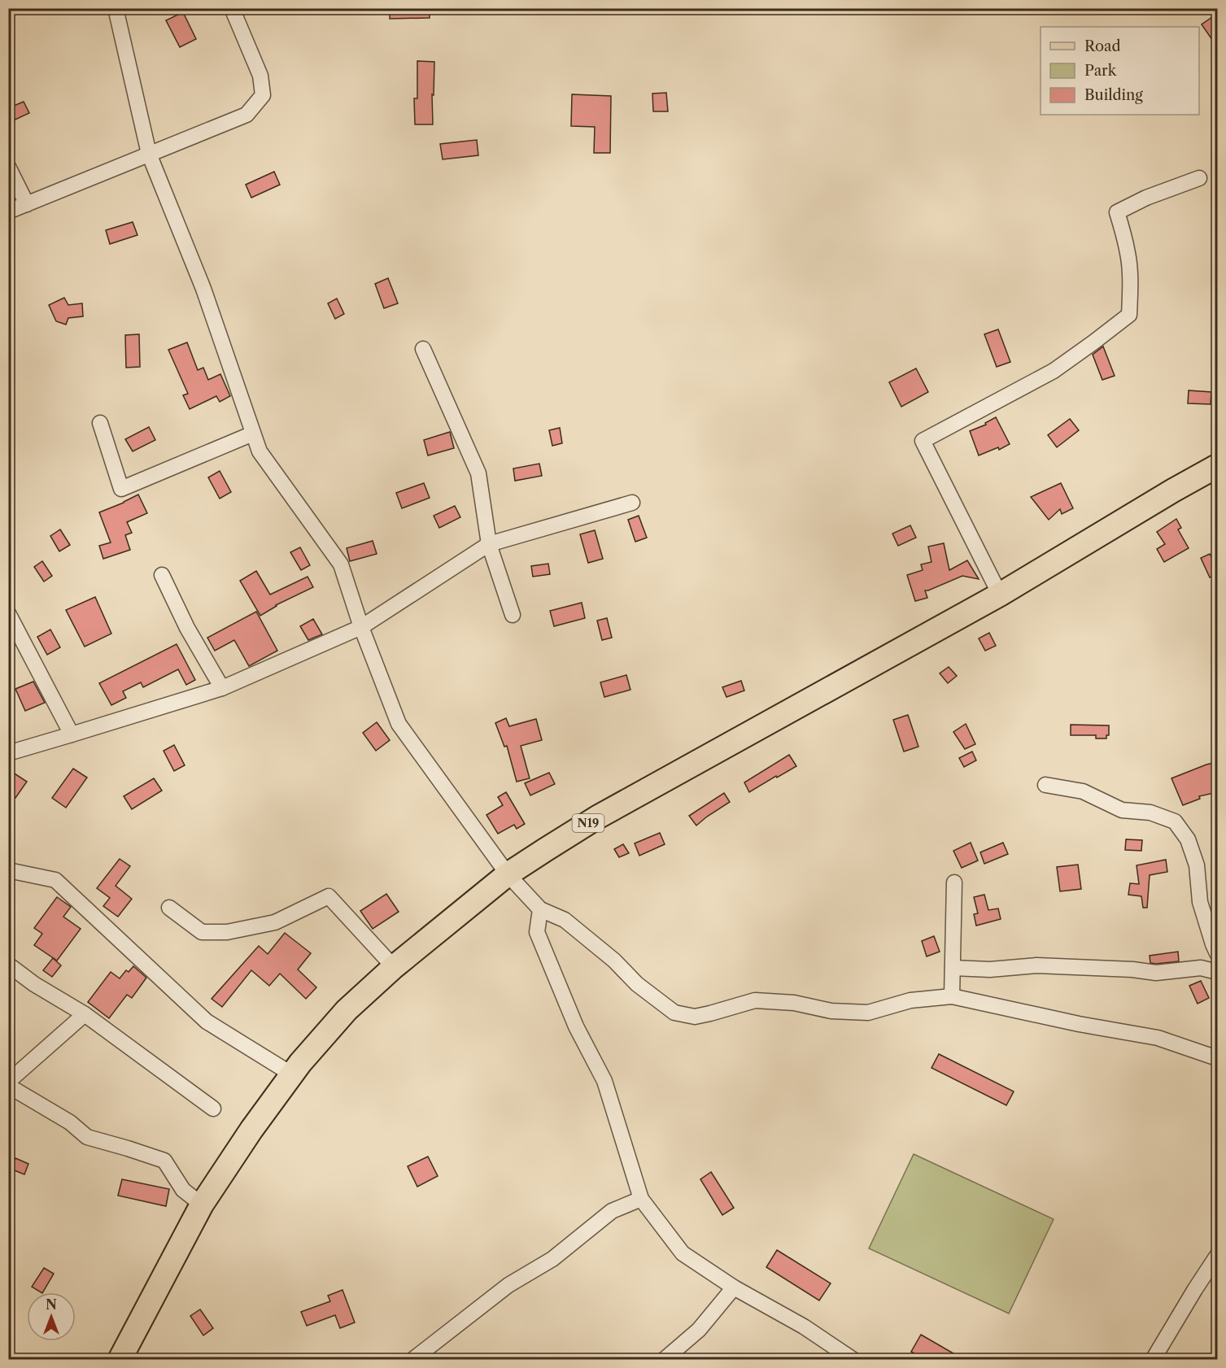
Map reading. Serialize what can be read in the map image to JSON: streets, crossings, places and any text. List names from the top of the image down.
{
  "streets": {
    "main road": ["N19"]
  },
  "legend": ["Road", "Park", "Building"],
  "north": "top"
}
